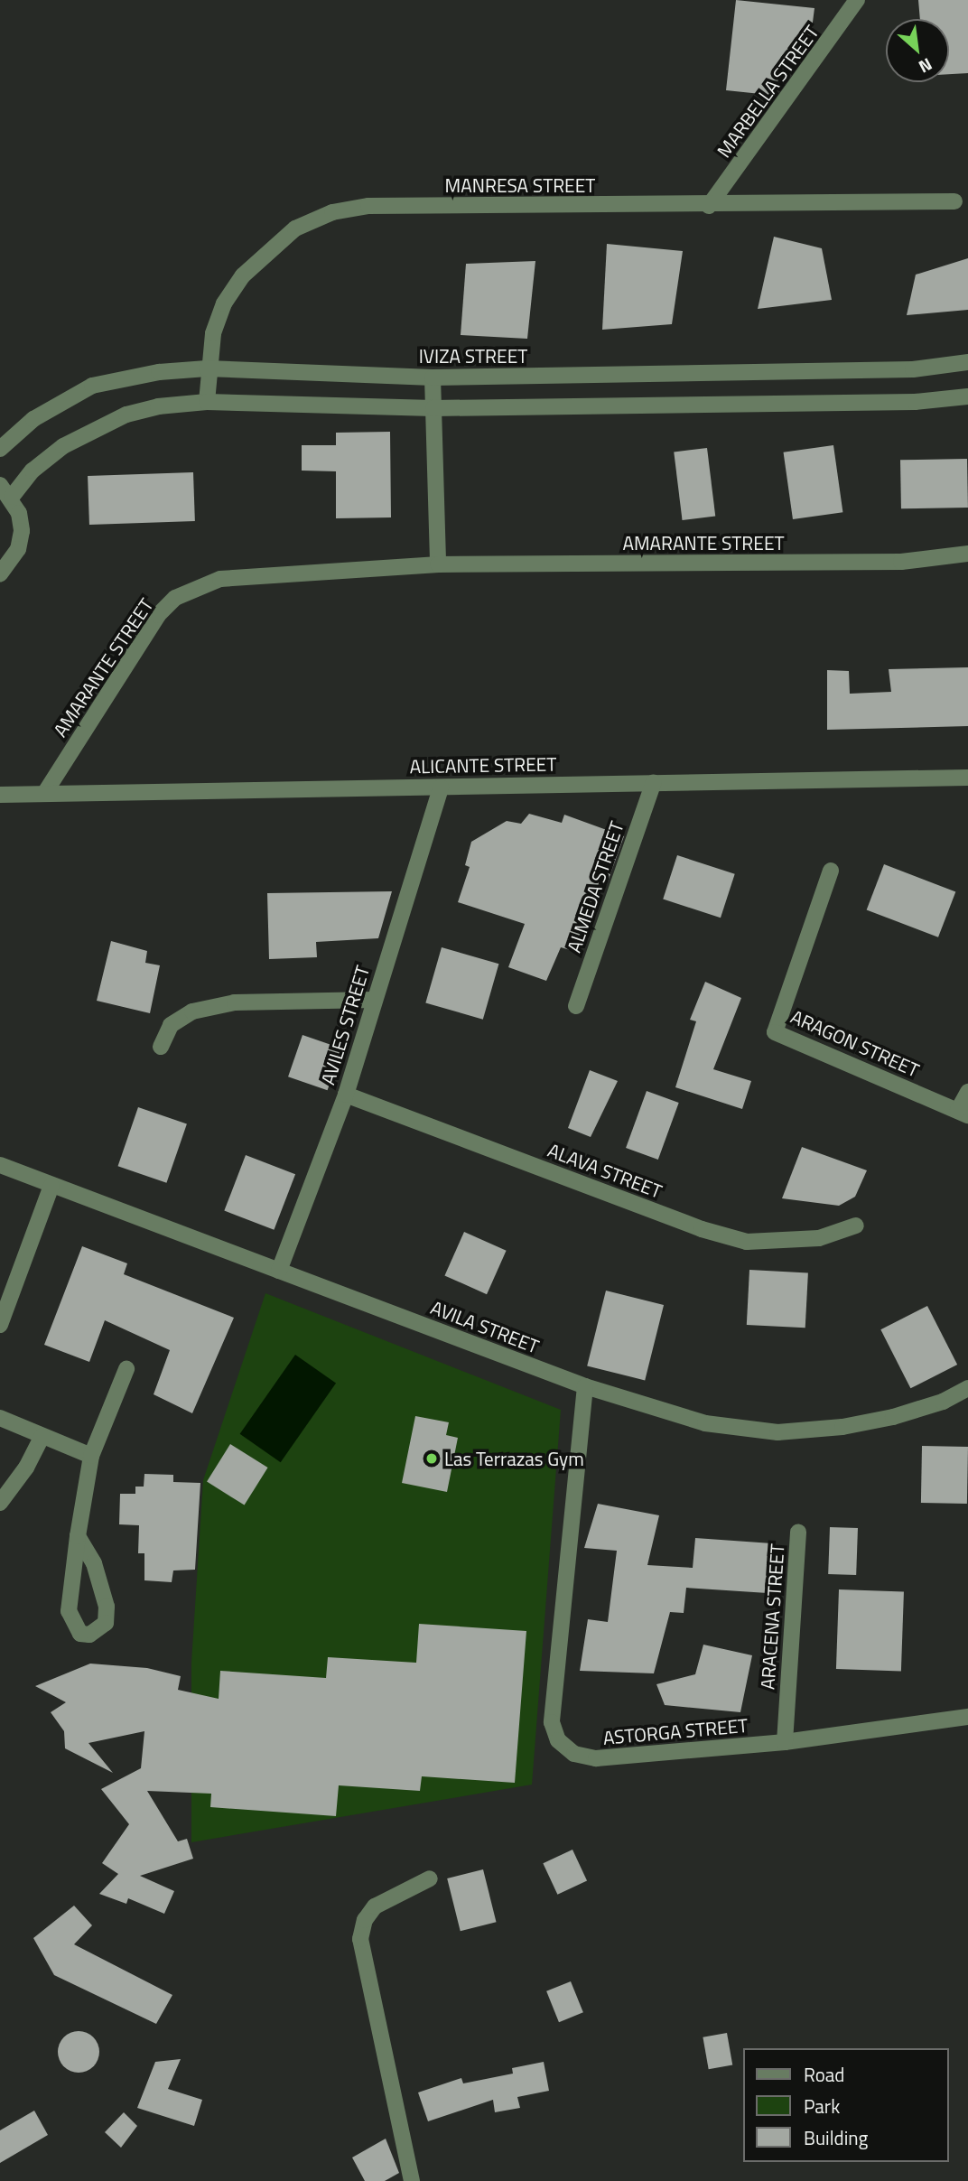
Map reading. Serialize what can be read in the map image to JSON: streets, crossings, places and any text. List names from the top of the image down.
{
  "streets": {
    "street": [
      "MARBELLA STREET",
      "MANRESA STREET",
      "IVIZA STREET",
      "AMARANTE STREET",
      "ALICANTE STREET",
      "ALMEDA STREET",
      "AVILES STREET",
      "ARAGON STREET",
      "ALAVA STREET",
      "AVILA STREET",
      "ARACENA STREET",
      "ASTORGA STREET"
    ]
  },
  "crossings": [
    ["MARBELLA STREET", "MANRESA STREET"],
    ["MANRESA STREET", "IVIZA STREET"],
    ["AMARANTE STREET", "ALICANTE STREET"],
    ["ALICANTE STREET", "ALMEDA STREET"],
    ["ALICANTE STREET", "AVILES STREET"],
    ["AVILES STREET", "ALAVA STREET"],
    ["AVILES STREET", "AVILA STREET"],
    ["AVILA STREET", "ASTORGA STREET"],
    ["ARACENA STREET", "ASTORGA STREET"]
  ],
  "places": ["Las Terrazas Gym"],
  "legend": ["Road", "Park", "Building"],
  "north": "bottom right"
}
